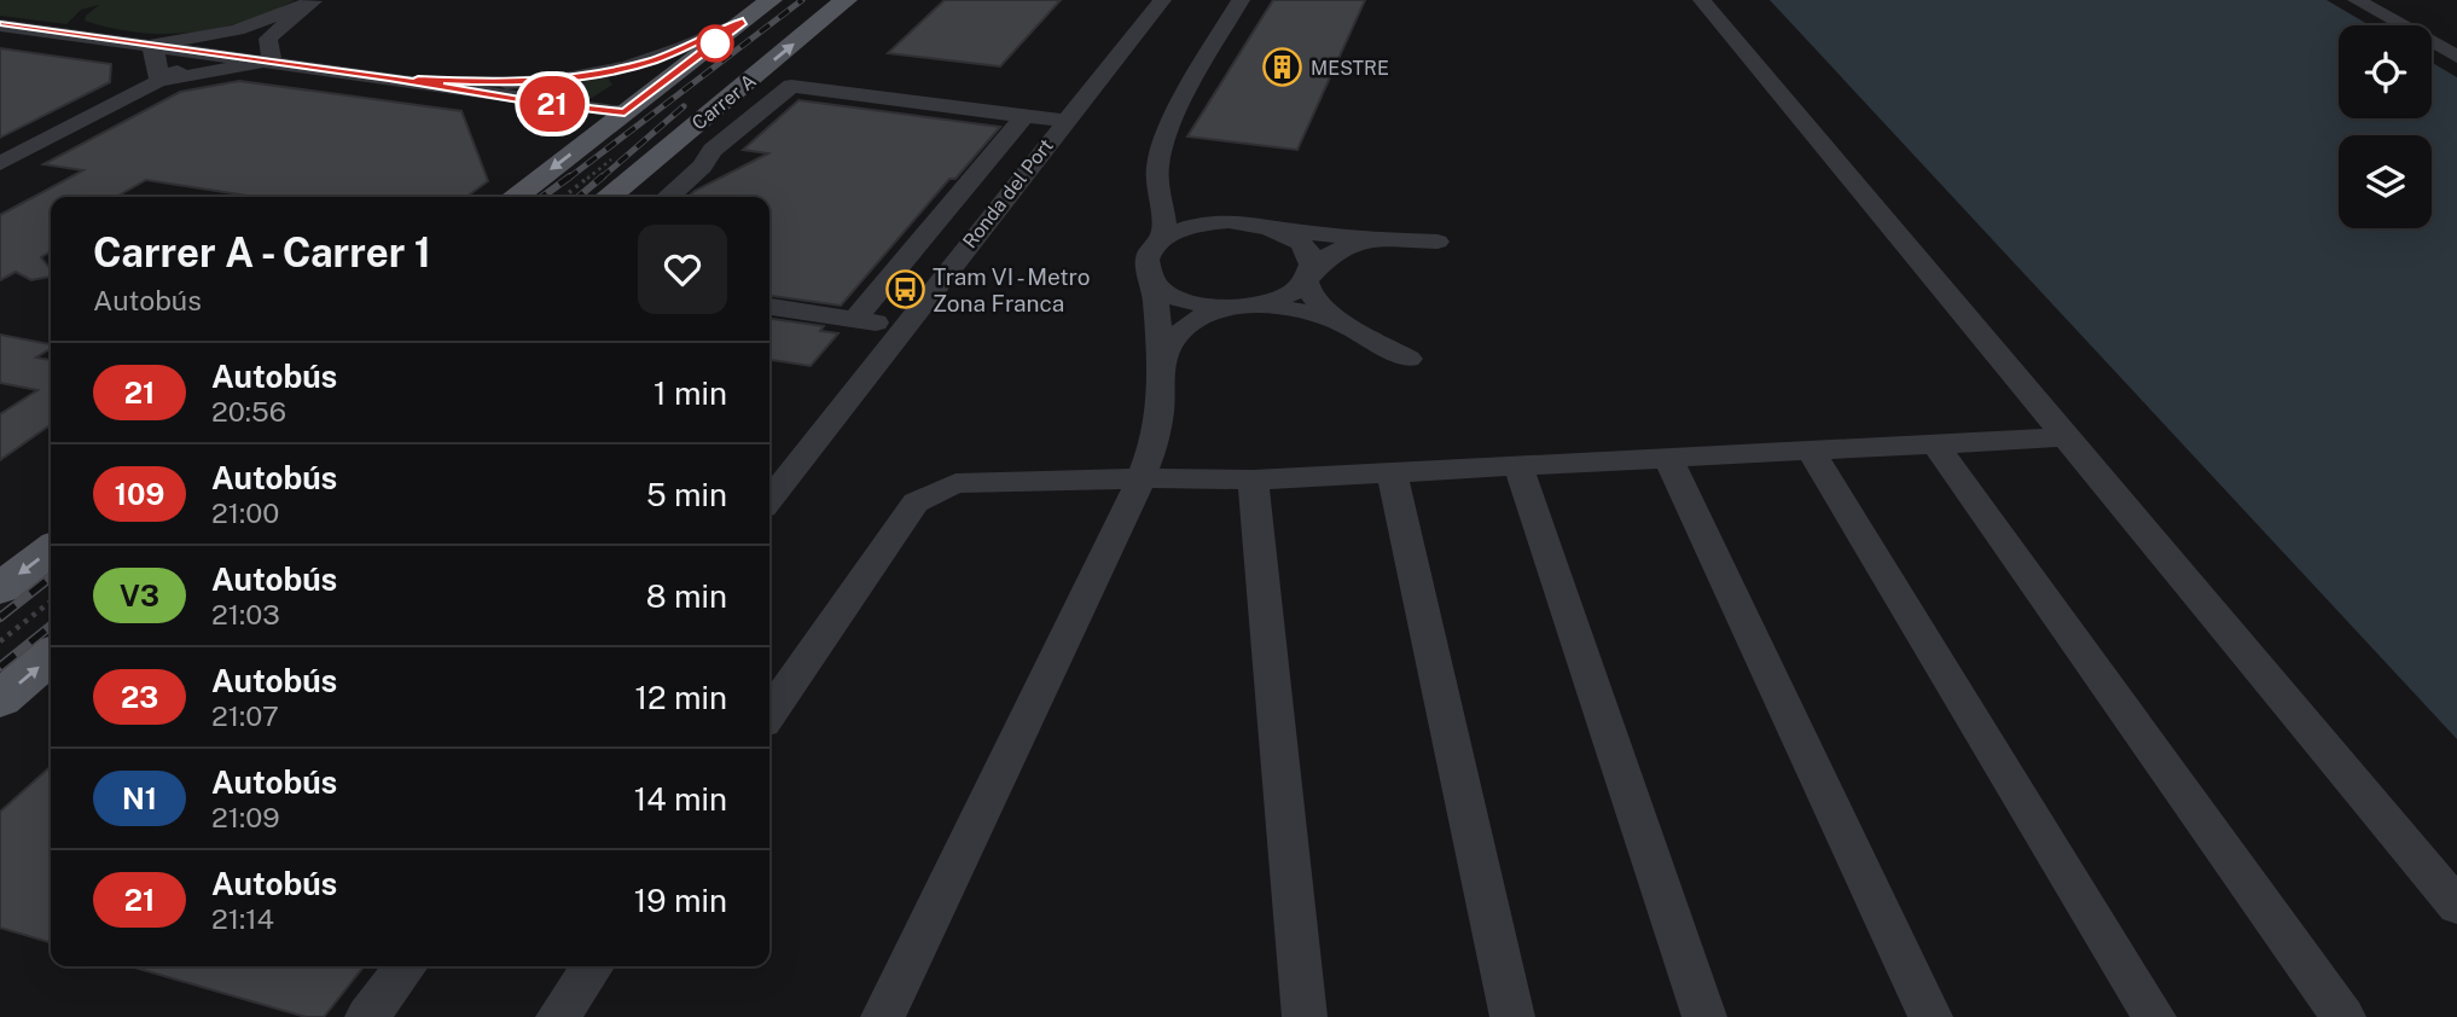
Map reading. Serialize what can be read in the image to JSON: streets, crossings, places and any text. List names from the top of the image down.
{
  "streets": {
    "main road": ["Carrer A"],
    "street": ["Ronda del Port"]
  },
  "places": {
    "building": ["MESTRE"],
    "bus stop": ["Tram VI - Metro Zona Franca"]
  },
  "lines": ["bus line 21"],
  "page": {
    "on_map": "21",
    "heading": ["Carrer A - Carrer 1", "Autobús"],
    "list": [
      {
        "mark": "21",
        "name": "Autobús",
        "note": "20:56",
        "value": "1 min"
      },
      {
        "mark": "109",
        "name": "Autobús",
        "note": "21:00",
        "value": "5 min"
      },
      {
        "mark": "V3",
        "name": "Autobús",
        "note": "21:03",
        "value": "8 min"
      },
      {
        "mark": "23",
        "name": "Autobús",
        "note": "21:07",
        "value": "12 min"
      },
      {
        "mark": "N1",
        "name": "Autobús",
        "note": "21:09",
        "value": "14 min"
      },
      {
        "mark": "21",
        "name": "Autobús",
        "note": "21:14",
        "value": "19 min"
      }
    ]
  }
}
